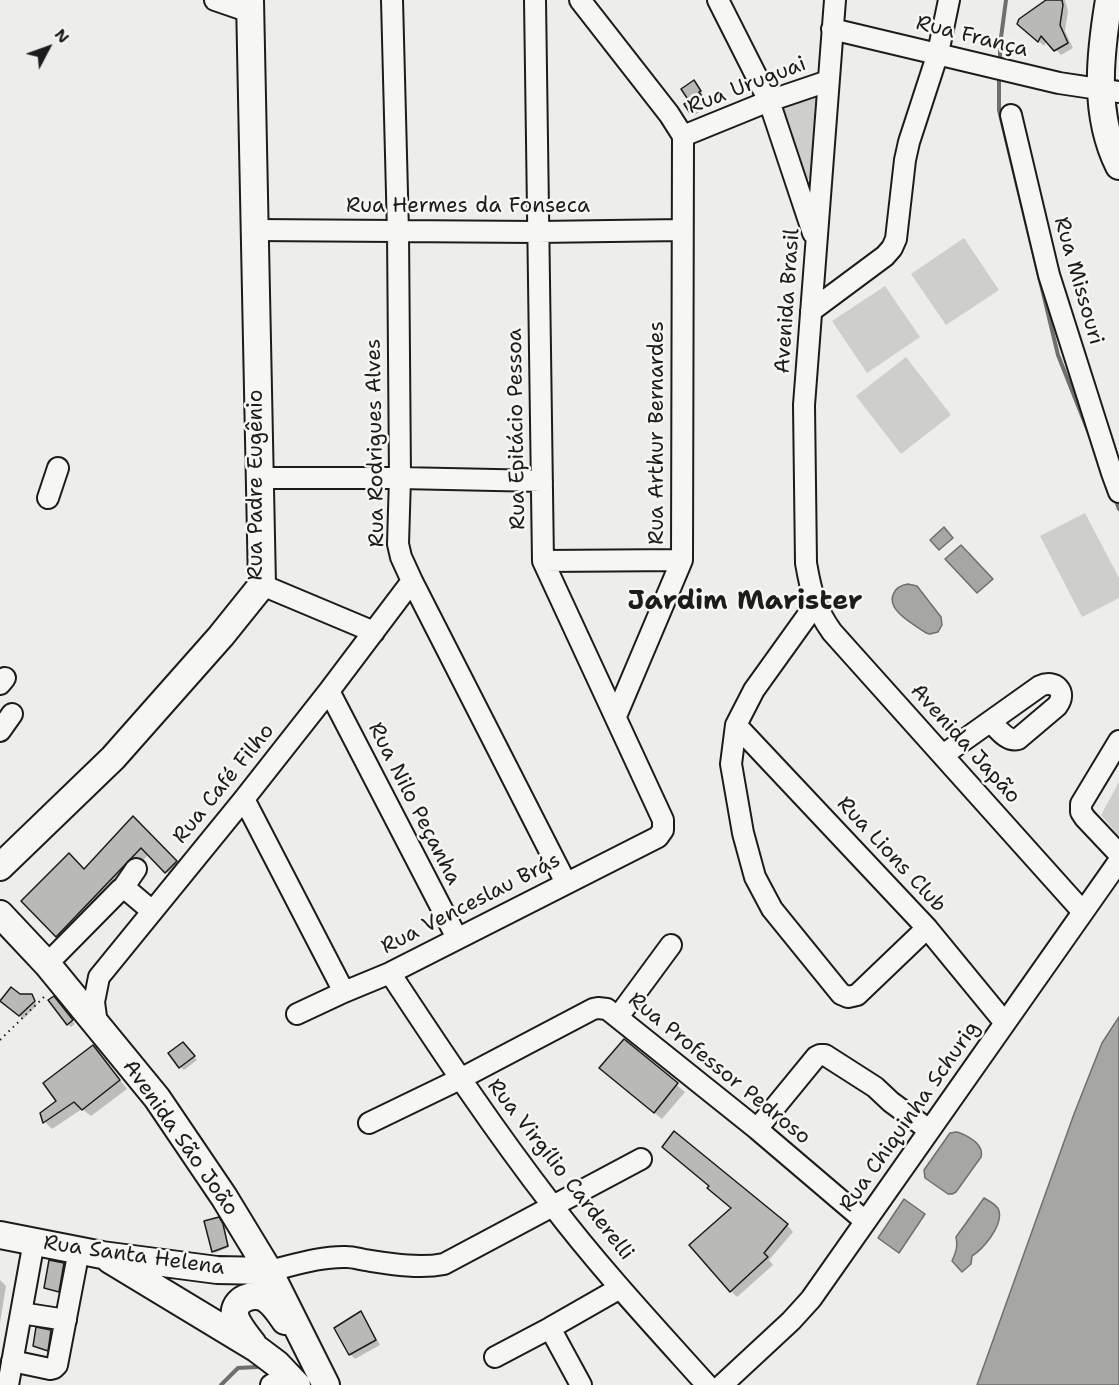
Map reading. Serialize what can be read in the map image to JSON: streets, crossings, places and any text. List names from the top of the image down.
{
  "streets": {
    "main road": ["Rua Padre Eugênio", "Avenida São João", "Rua Santa Helena"],
    "street": [
      "Rua França",
      "Rua Uruguai",
      "Rua Hermes da Fonseca",
      "Rua Missouri",
      "Avenida Brasil",
      "Rua Epitácio Pessoa",
      "Rua Arthur Bernardes",
      "Rua Rodrigues Alves",
      "Avenida Japão",
      "Rua Café Filho",
      "Rua Nilo Peçanha",
      "Rua Lions Club",
      "Rua Venceslau Brás",
      "Rua Professor Pedroso",
      "Rua Chiquinha Schurig",
      "Rua Virgílio Carderelli"
    ]
  },
  "crossings": [
    ["Rua França", "Avenida Brasil"],
    ["Rua Uruguai", "Avenida Brasil"],
    ["Rua Uruguai", "Rua Arthur Bernardes"],
    ["Rua Hermes da Fonseca", "Rua Epitácio Pessoa"],
    ["Rua Hermes da Fonseca", "Rua Arthur Bernardes"],
    ["Rua Hermes da Fonseca", "Rua Rodrigues Alves"],
    ["Rua Hermes da Fonseca", "Rua Padre Eugênio"],
    ["Avenida Brasil", "Avenida Japão"],
    ["Rua Epitácio Pessoa", "Rua Arthur Bernardes"],
    ["Rua Epitácio Pessoa", "Rua Venceslau Brás"],
    ["Rua Rodrigues Alves", "Rua Café Filho"],
    ["Rua Rodrigues Alves", "Rua Venceslau Brás"],
    ["Avenida Japão", "Rua Chiquinha Schurig"],
    ["Rua Café Filho", "Rua Nilo Peçanha"],
    ["Rua Café Filho", "Avenida São João"],
    ["Rua Nilo Peçanha", "Rua Venceslau Brás"],
    ["Rua Lions Club", "Rua Chiquinha Schurig"],
    ["Rua Venceslau Brás", "Rua Virgílio Carderelli"],
    ["Rua Professor Pedroso", "Rua Chiquinha Schurig"],
    ["Rua Professor Pedroso", "Rua Virgílio Carderelli"],
    ["Avenida São João", "Rua Santa Helena"]
  ],
  "districts": ["Jardim Marister"],
  "north": "top right"
}
